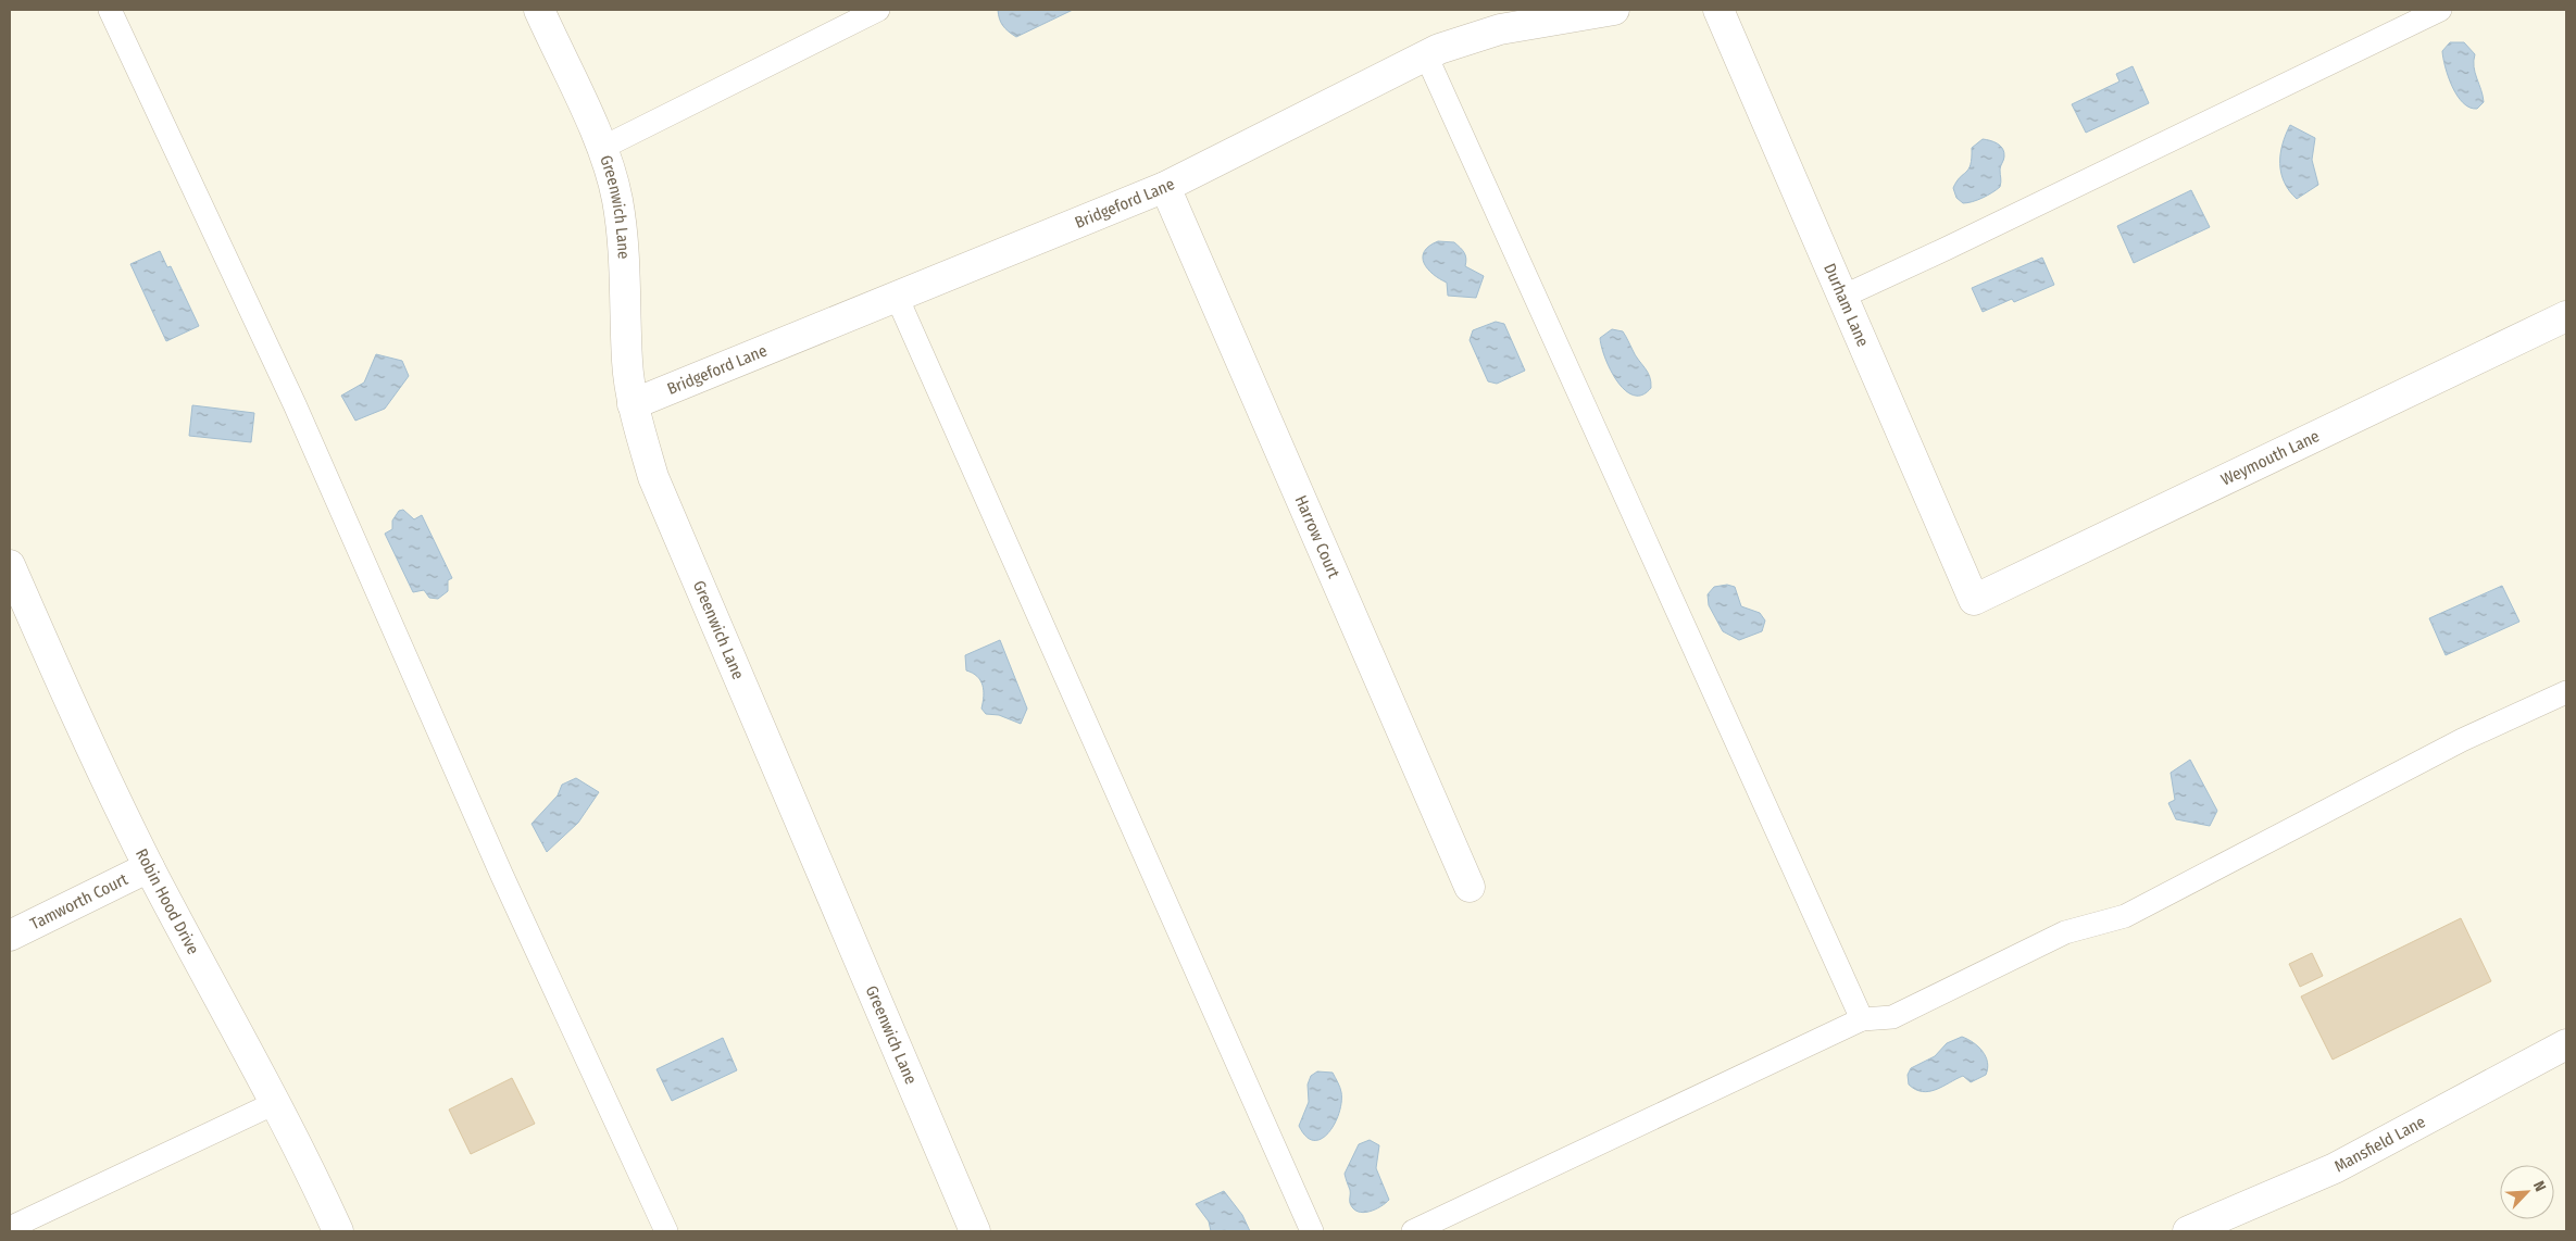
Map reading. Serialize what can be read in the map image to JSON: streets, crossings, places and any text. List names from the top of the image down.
{
  "streets": {
    "street": [
      "Bridgeford Lane",
      "Greenwich Lane",
      "Durham Lane",
      "Weymouth Lane",
      "Harrow Court",
      "Tamworth Court",
      "Robin Hood Drive",
      "Mansfield Lane"
    ]
  },
  "crossings": [
    ["Bridgeford Lane", "Greenwich Lane"],
    ["Bridgeford Lane", "Harrow Court"],
    ["Durham Lane", "Weymouth Lane"],
    ["Tamworth Court", "Robin Hood Drive"]
  ],
  "north": "top right"
}
